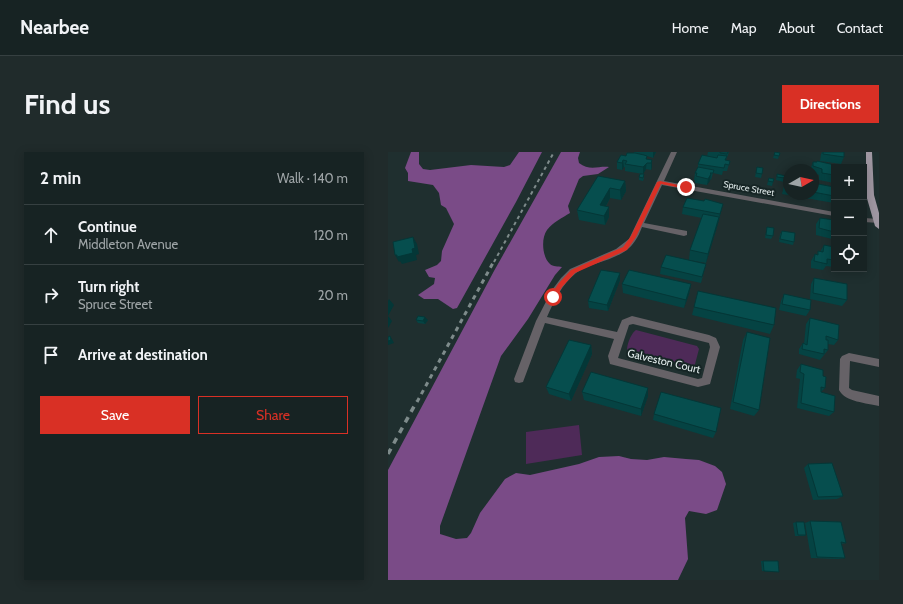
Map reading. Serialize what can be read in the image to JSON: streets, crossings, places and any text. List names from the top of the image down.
{
  "streets": {
    "street": ["Spruce Street", "Galveston Court"]
  },
  "north": "right",
  "page": {
    "header": "Nearbee",
    "nav": [
      "Home",
      "Map",
      "About",
      "Contact"
    ],
    "buttons": [
      "Directions",
      ["Save", "Share"]
    ],
    "title": "Find us",
    "heading": ["2 min", "Walk · 140 m"],
    "map_buttons": ["+", "−"],
    "list": [
      ["Continue", "Middleton Avenue", "120 m"],
      ["Turn right", "Spruce Street", "20 m"],
      "Arrive at destination"
    ]
  }
}
